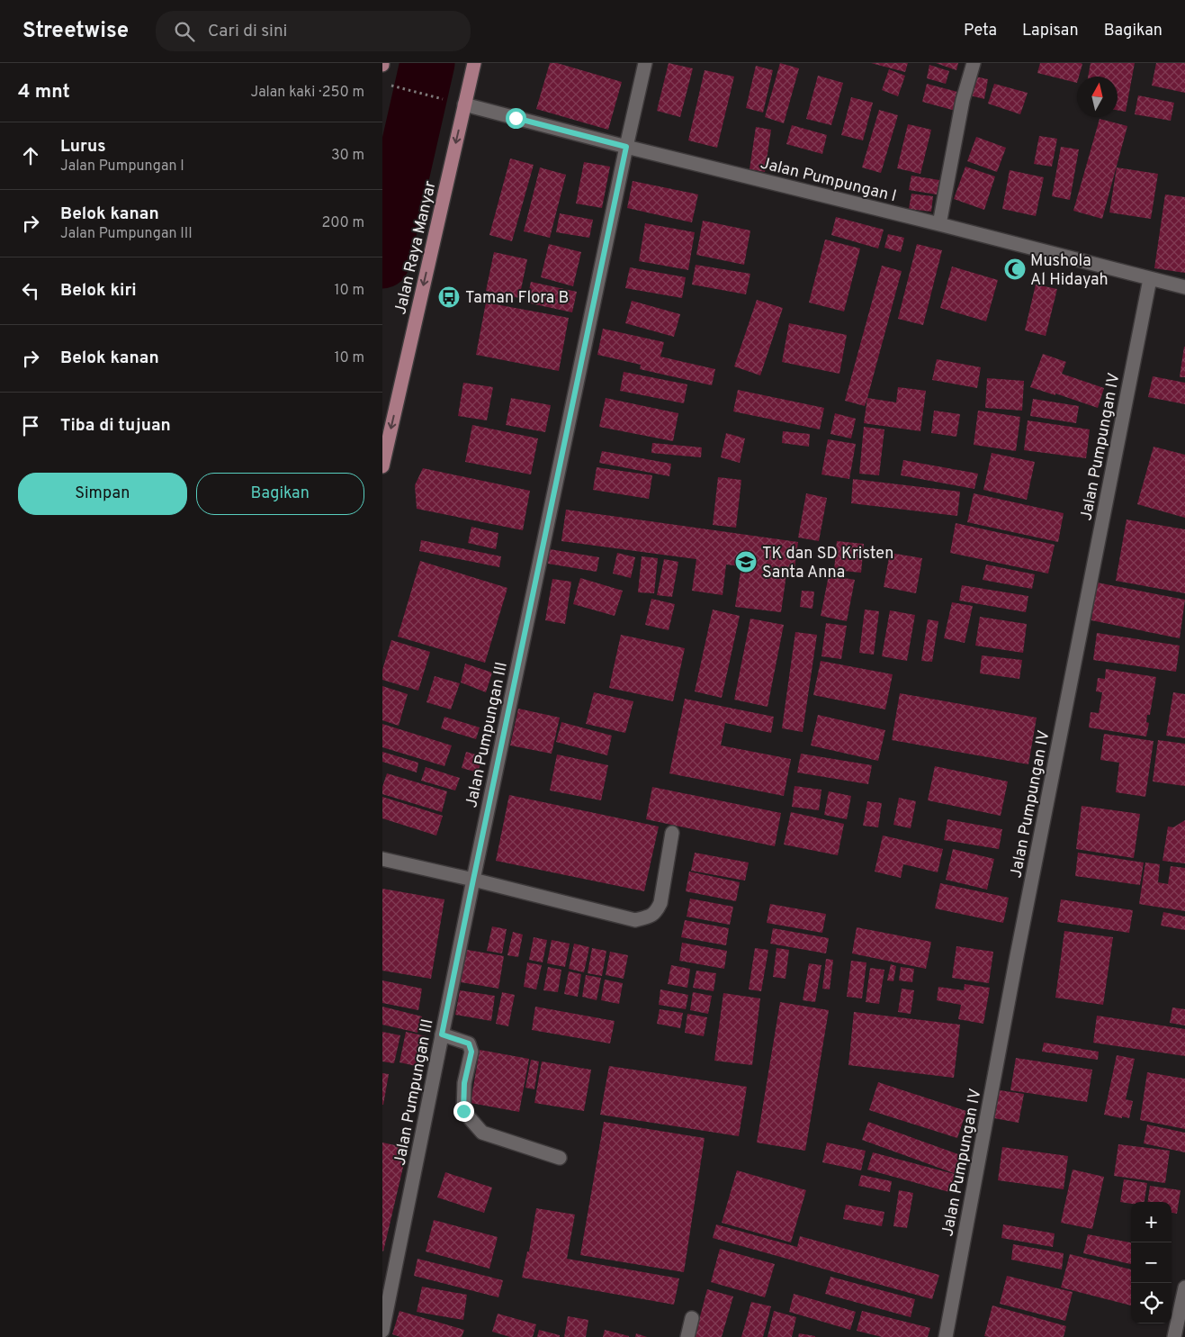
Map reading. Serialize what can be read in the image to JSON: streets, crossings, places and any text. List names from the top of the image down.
{
  "streets": {
    "main road": ["Jalan Raya Manyar"],
    "street": ["Jalan Pumpungan I", "Jalan Pumpungan IV", "Jalan Pumpungan III"]
  },
  "crossings": [
    ["Jalan Pumpungan I", "Jalan Raya Manyar"],
    ["Jalan Pumpungan I", "Jalan Pumpungan IV"],
    ["Jalan Pumpungan I", "Jalan Pumpungan III"]
  ],
  "one_way": ["Jalan Raya Manyar"],
  "places": {
    "mosque": ["Mushola Al Hidayah"],
    "bus stop": ["Taman Flora B"],
    "school or university": ["TK dan SD Kristen Santa Anna"]
  },
  "north": "top",
  "page": {
    "header": "Streetwise",
    "search": "Cari di sini",
    "nav": ["Peta", "Lapisan", "Bagikan"],
    "heading": ["4 mnt", "Jalan kaki · 250 m"],
    "list": [
      ["Lurus", "Jalan Pumpungan I", "30 m"],
      ["Belok kanan", "Jalan Pumpungan III", "200 m"],
      ["Belok kiri", "10 m"],
      ["Belok kanan", "10 m"],
      "Tiba di tujuan"
    ],
    "buttons": ["Simpan", "Bagikan"],
    "map_buttons": ["+", "−"]
  }
}
